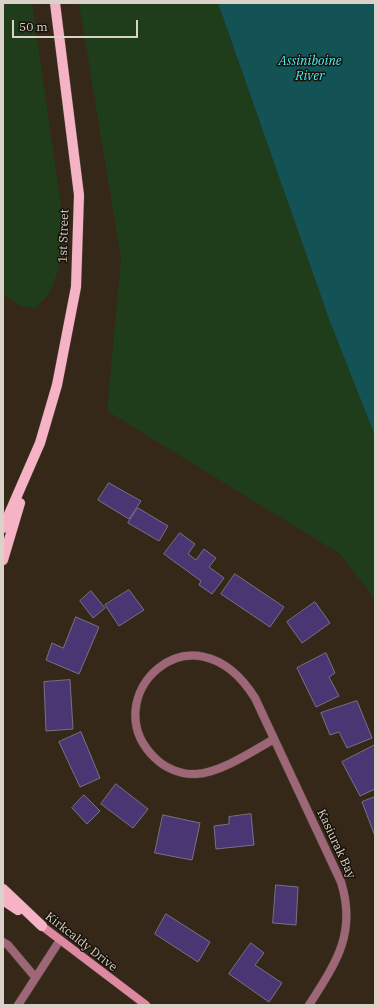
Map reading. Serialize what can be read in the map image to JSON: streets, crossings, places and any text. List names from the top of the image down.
{
  "streets": {
    "main road": ["1st Street", "Kirkcaldy Drive"],
    "street": ["Kasiurak Bay"]
  },
  "water": ["Assiniboine River"],
  "scale_bar": "50 m"
}
